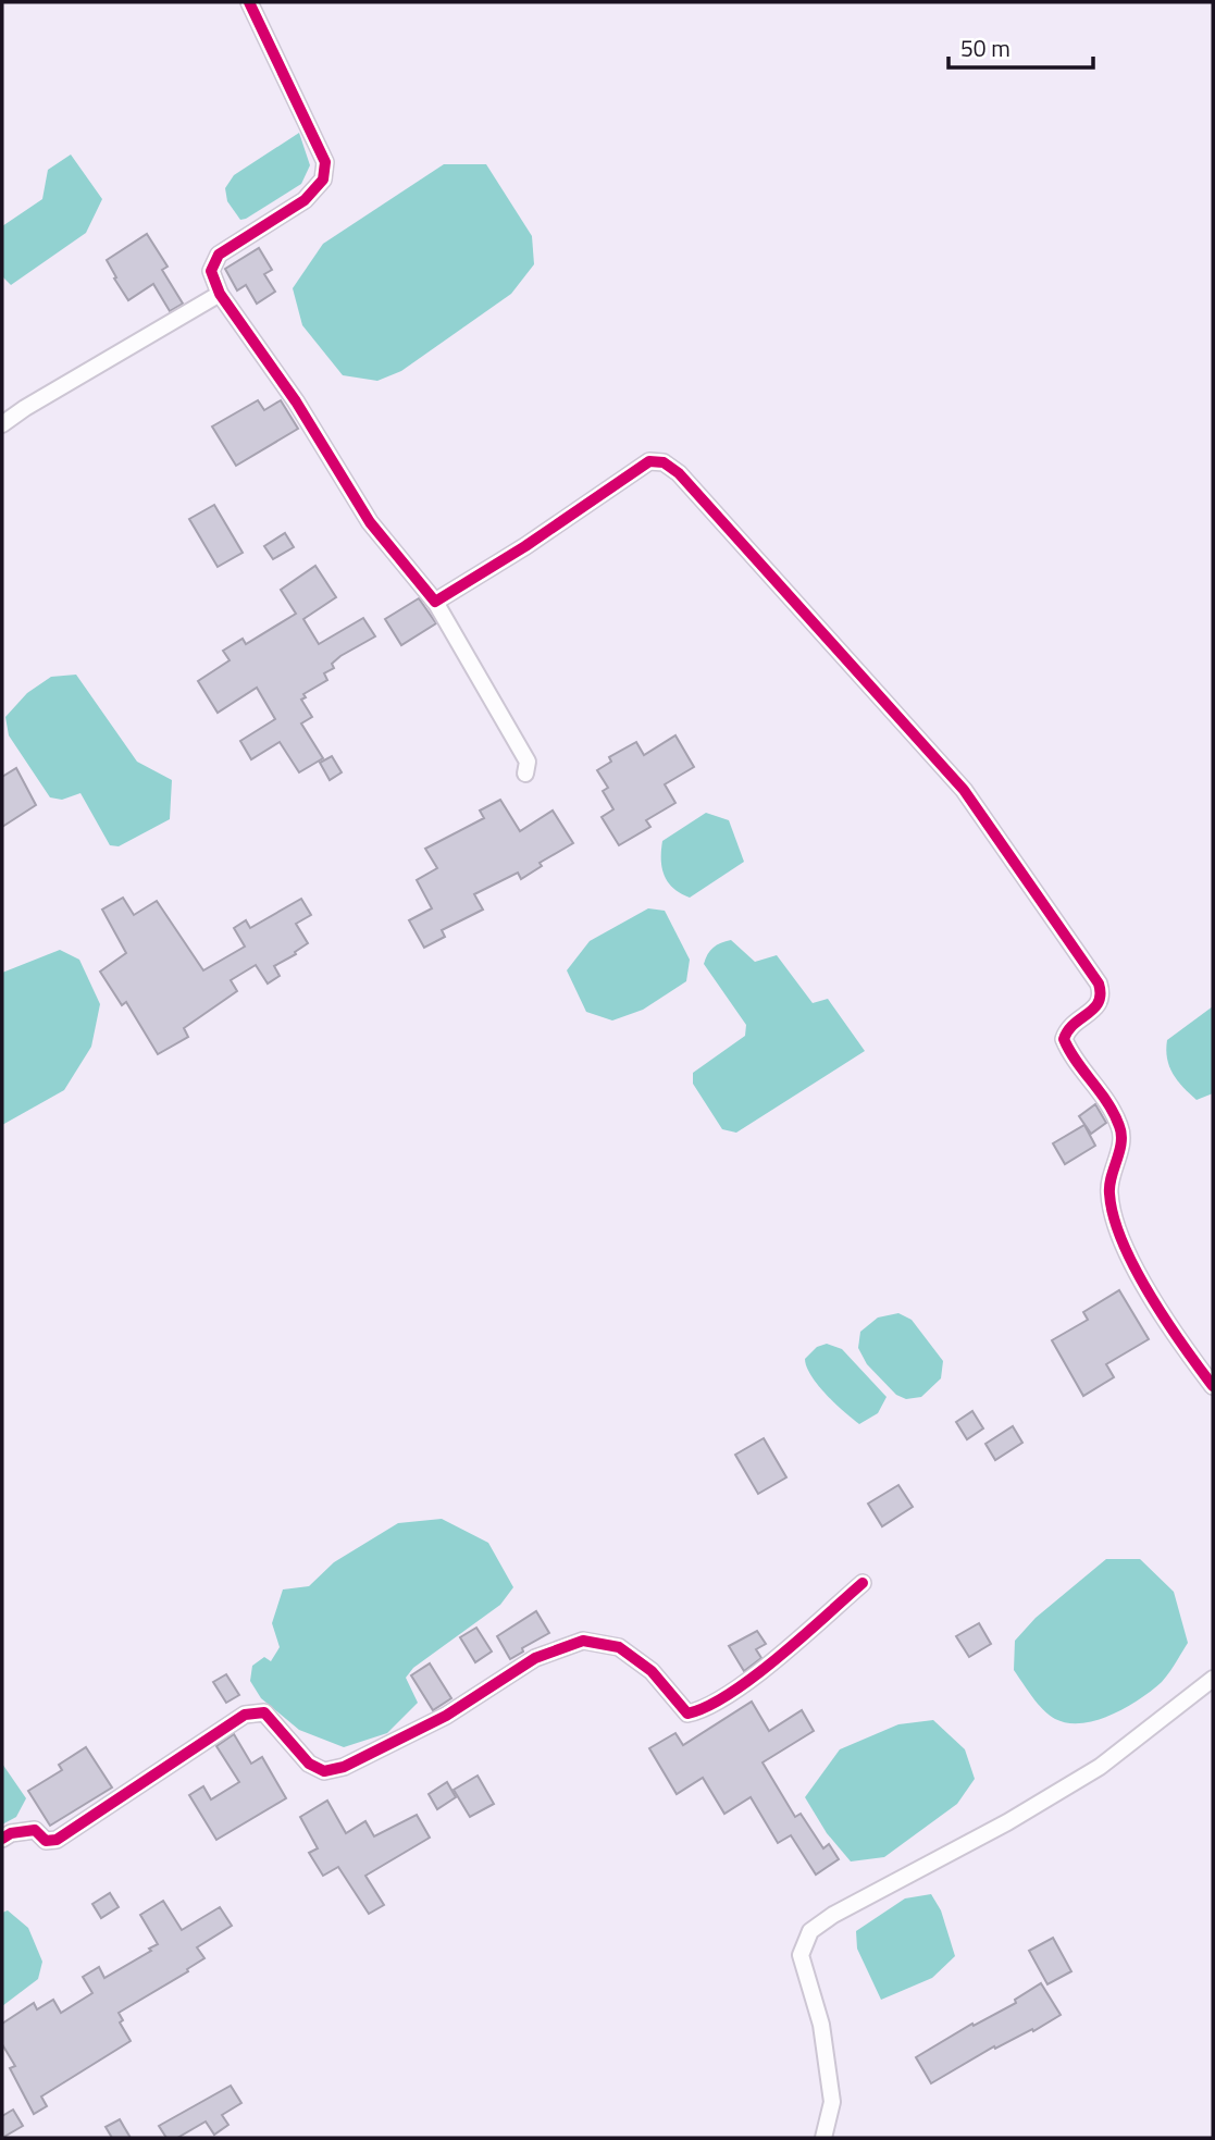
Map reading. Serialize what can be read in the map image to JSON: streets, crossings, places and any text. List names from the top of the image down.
{
  "scale_bar": "50 m"
}
